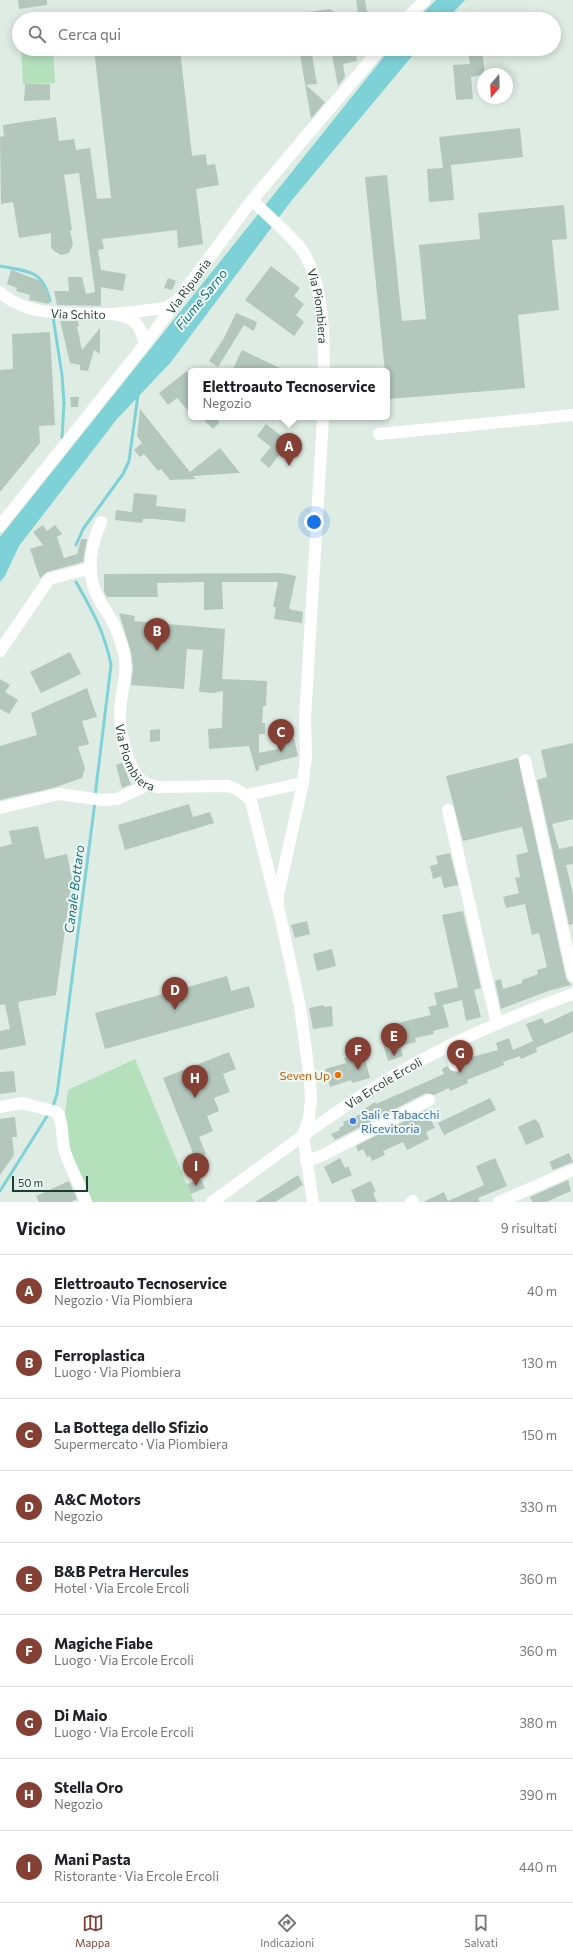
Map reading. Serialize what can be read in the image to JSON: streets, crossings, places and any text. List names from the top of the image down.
{
  "streets": {
    "street": [
      "Via Ripuaria",
      "Via Piombiera",
      "Via Schito",
      "Via Ercole Ercoli"
    ]
  },
  "crossings": [
    ["Via Ripuaria", "Via Piombiera"],
    ["Via Ripuaria", "Via Schito"]
  ],
  "water": ["Fiume Sarno", "Canale Bottaro"],
  "places": ["Seven Up", "Sali e Tabacchi Ricevitoria"],
  "scale_bar": "50 m",
  "north": "bottom",
  "page": {
    "search": "Cerca qui",
    "popup": ["Elettroauto Tecnoservice", "Negozio"],
    "pins": [
      "A",
      "B",
      "C",
      "D",
      "E",
      "F",
      "G",
      "H",
      "I"
    ],
    "scale": "50 m",
    "heading": ["Vicino", "9 risultati"],
    "list": [
      {
        "mark": "A",
        "name": "Elettroauto Tecnoservice",
        "note": "Negozio · Via Piombiera",
        "value": "40 m"
      },
      {
        "mark": "B",
        "name": "Ferroplastica",
        "note": "Luogo · Via Piombiera",
        "value": "130 m"
      },
      {
        "mark": "C",
        "name": "La Bottega dello Sfizio",
        "note": "Supermercato · Via Piombiera",
        "value": "150 m"
      },
      {
        "mark": "D",
        "name": "A&C Motors",
        "note": "Negozio",
        "value": "330 m"
      },
      {
        "mark": "E",
        "name": "B&B Petra Hercules",
        "note": "Hotel · Via Ercole Ercoli",
        "value": "360 m"
      },
      {
        "mark": "F",
        "name": "Magiche Fiabe",
        "note": "Luogo · Via Ercole Ercoli",
        "value": "360 m"
      },
      {
        "mark": "G",
        "name": "Di Maio",
        "note": "Luogo · Via Ercole Ercoli",
        "value": "380 m"
      },
      {
        "mark": "H",
        "name": "Stella Oro",
        "note": "Negozio",
        "value": "390 m"
      },
      {
        "mark": "I",
        "name": "Mani Pasta",
        "note": "Ristorante · Via Ercole Ercoli",
        "value": "440 m"
      }
    ],
    "nav": ["Mappa", "Indicazioni", "Salvati"]
  }
}
